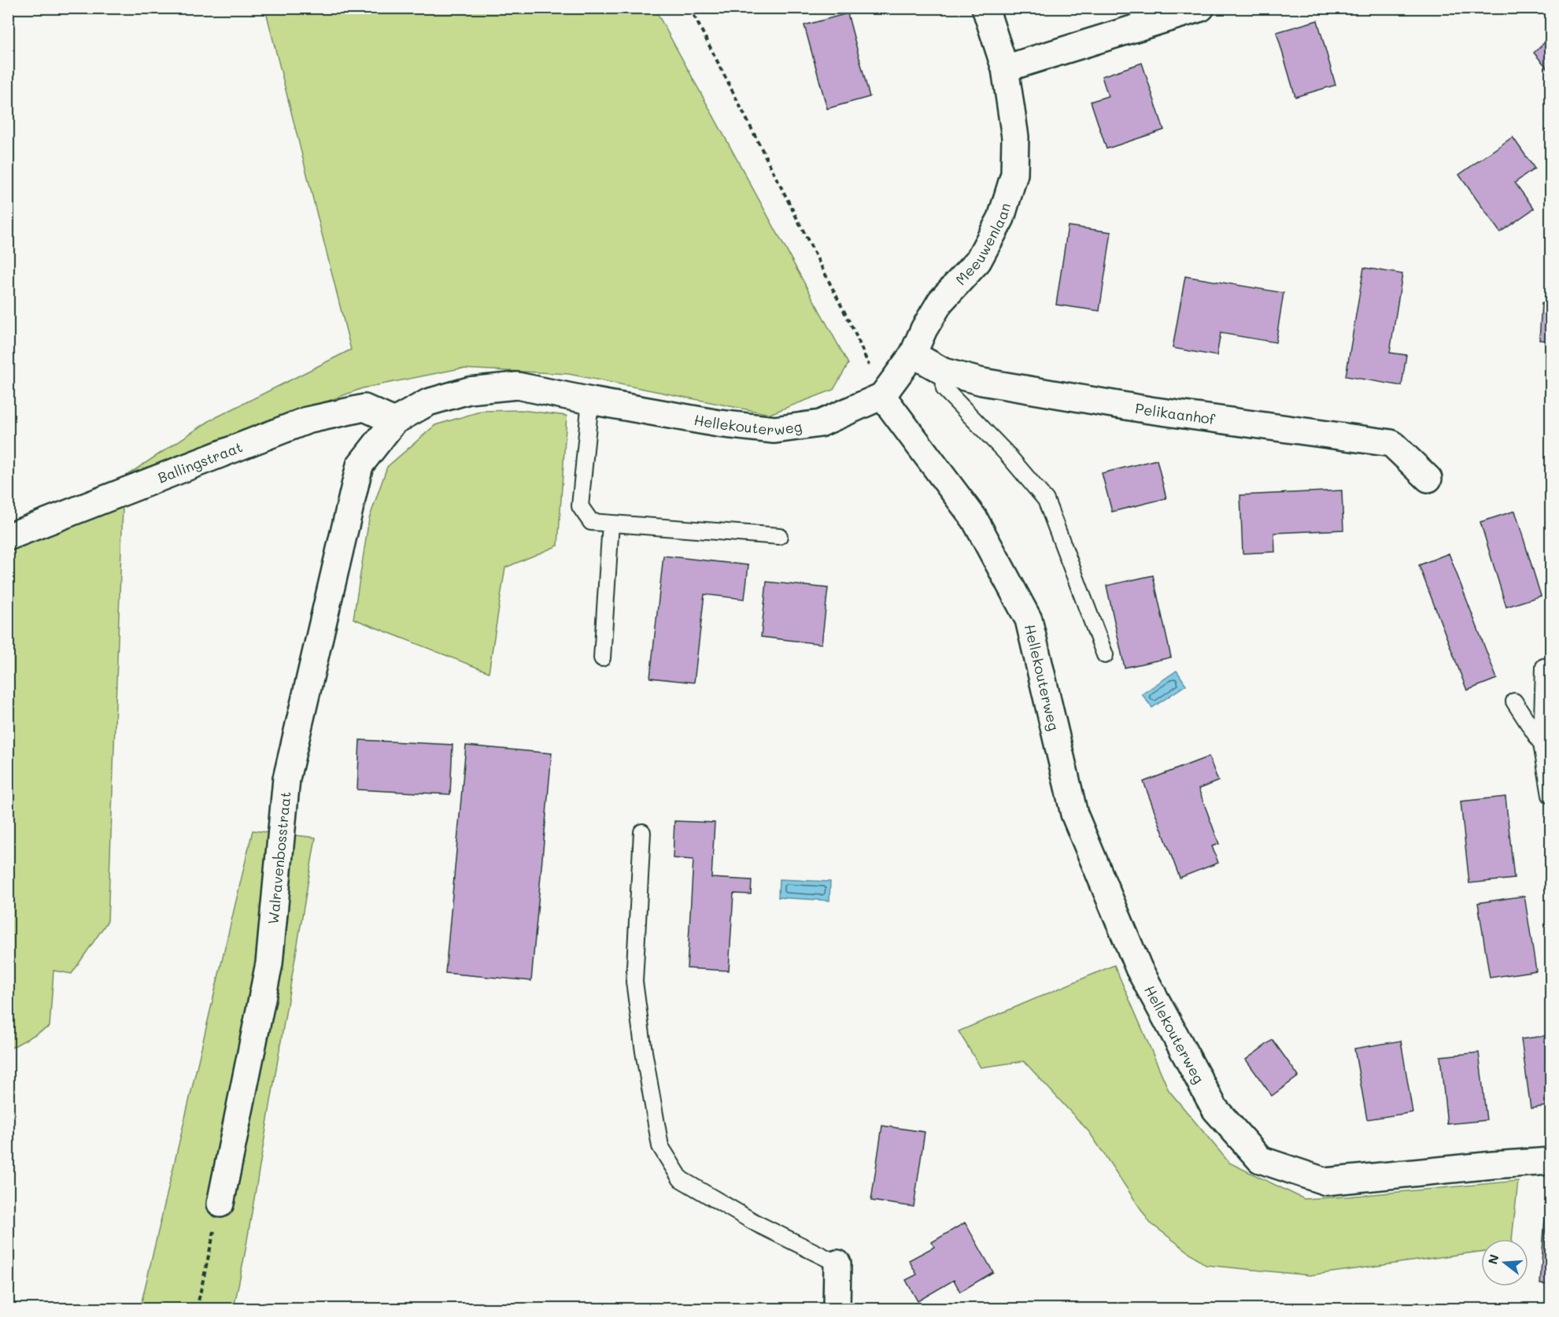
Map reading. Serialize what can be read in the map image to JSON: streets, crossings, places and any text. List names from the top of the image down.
{
  "streets": {
    "street": [
      "Meeuwenlaan",
      "Pelikaanhof",
      "Hellekouterweg",
      "Ballingstraat",
      "Walravenbosstraat"
    ]
  },
  "crossings": [
    ["Meeuwenlaan", "Pelikaanhof"],
    ["Meeuwenlaan", "Hellekouterweg"],
    ["Hellekouterweg", "Ballingstraat"],
    ["Hellekouterweg", "Walravenbosstraat"],
    ["Ballingstraat", "Walravenbosstraat"]
  ],
  "north": "left"
}
